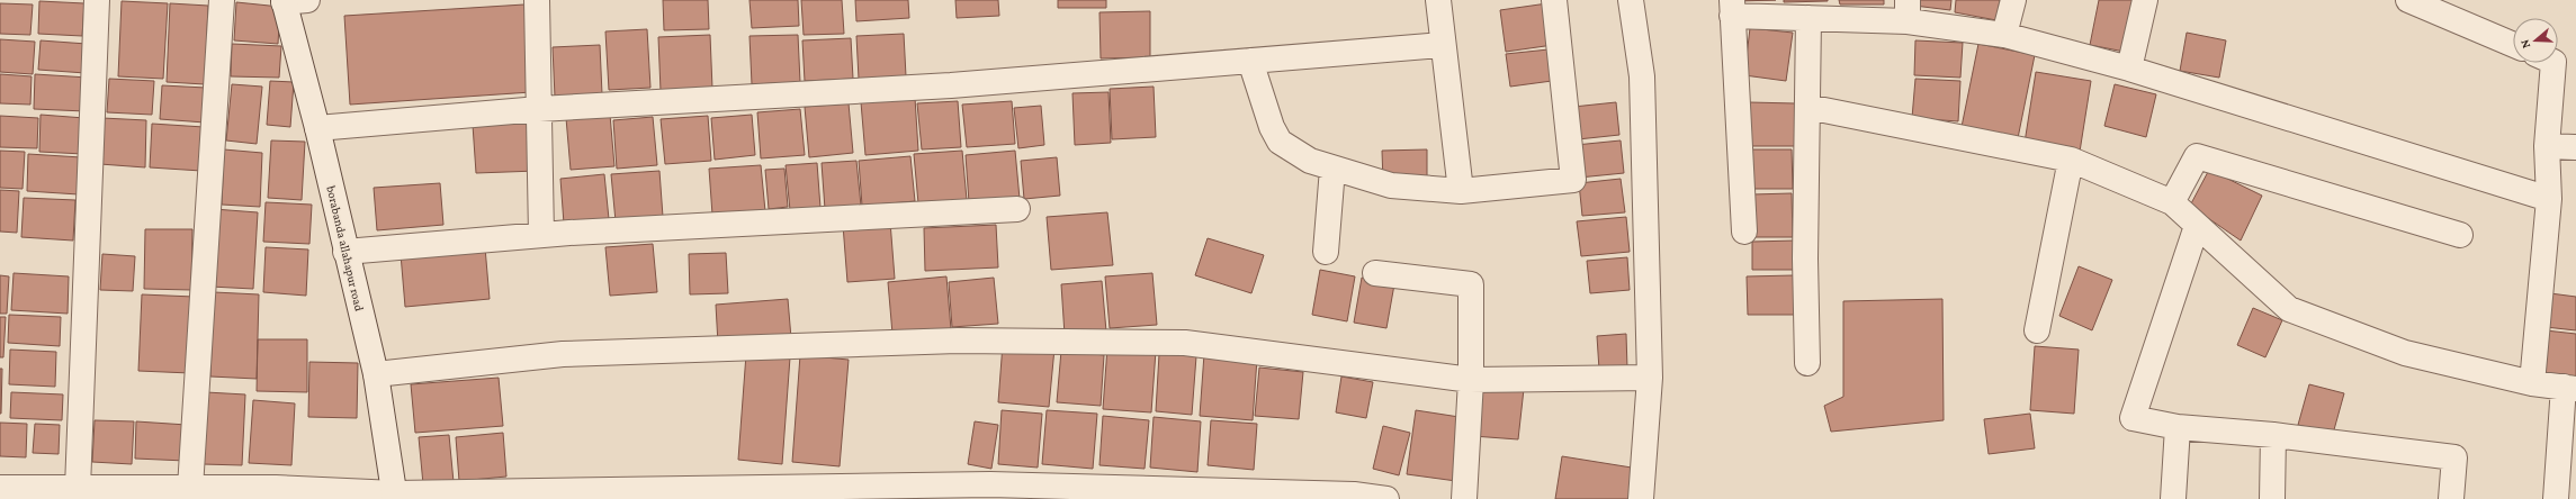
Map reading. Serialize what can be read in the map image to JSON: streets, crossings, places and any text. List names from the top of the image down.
{
  "streets": {
    "street": ["borabanda allahapur road"]
  },
  "north": "left"
}
